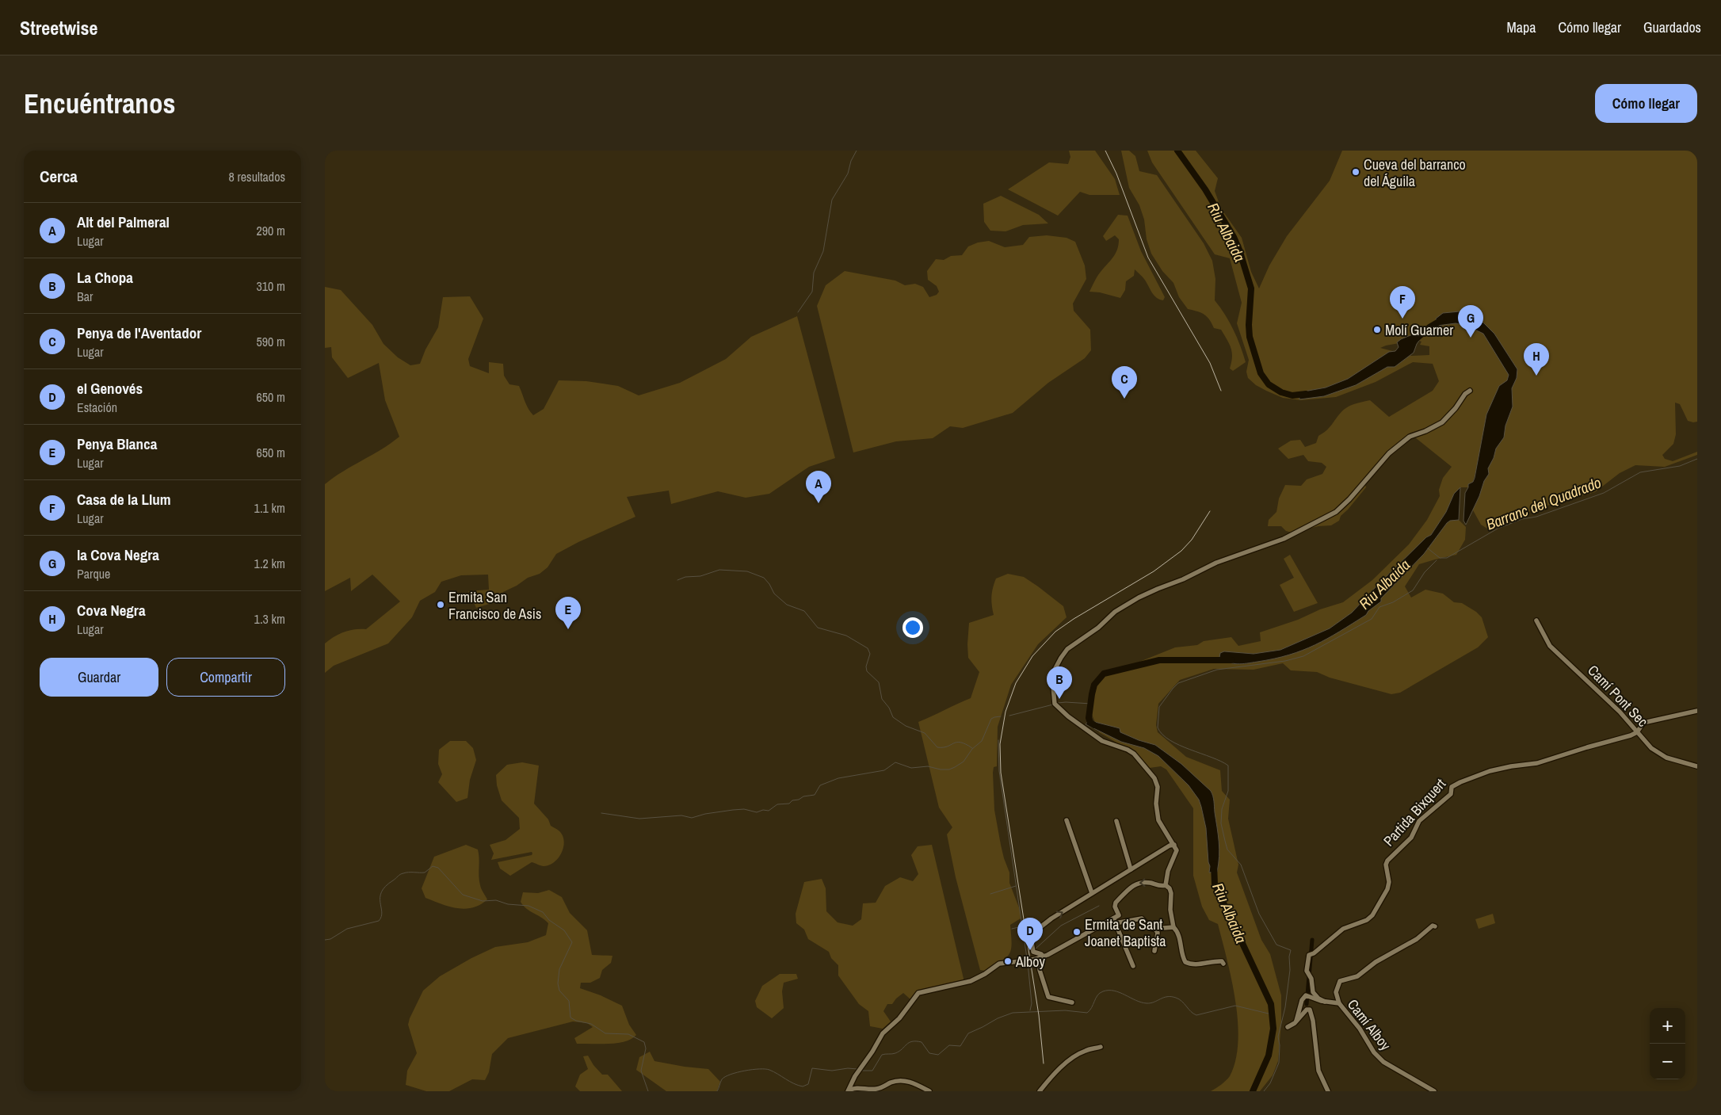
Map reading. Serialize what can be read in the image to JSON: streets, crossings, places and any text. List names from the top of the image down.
{
  "streets": {
    "street": ["Camí Pont Sec", "Partida Bixquert", "Camí Alboy"]
  },
  "crossings": [
    ["Camí Pont Sec", "Partida Bixquert"],
    ["Partida Bixquert", "Camí Alboy"]
  ],
  "water": ["Riu Albaida", "Barranc del Quadrado"],
  "places": [
    "Cueva del barranco del Águila",
    "Molí Guarner",
    "Ermita San Francisco de Asis",
    "Ermita de Sant Joanet Baptista",
    "Alboy"
  ],
  "page": {
    "header": "Streetwise",
    "nav": ["Mapa", "Cómo llegar", "Guardados"],
    "buttons": [
      "Cómo llegar",
      ["Guardar", "Compartir"]
    ],
    "title": "Encuéntranos",
    "heading": ["Cerca", "8 resultados"],
    "list": [
      {
        "mark": "A",
        "name": "Alt del Palmeral",
        "note": "Lugar",
        "value": "290 m"
      },
      {
        "mark": "B",
        "name": "La Chopa",
        "note": "Bar",
        "value": "310 m"
      },
      {
        "mark": "C",
        "name": "Penya de l'Aventador",
        "note": "Lugar",
        "value": "590 m"
      },
      {
        "mark": "D",
        "name": "el Genovés",
        "note": "Estación",
        "value": "650 m"
      },
      {
        "mark": "E",
        "name": "Penya Blanca",
        "note": "Lugar",
        "value": "650 m"
      },
      {
        "mark": "F",
        "name": "Casa de la Llum",
        "note": "Lugar",
        "value": "1.1 km"
      },
      {
        "mark": "G",
        "name": "la Cova Negra",
        "note": "Parque",
        "value": "1.2 km"
      },
      {
        "mark": "H",
        "name": "Cova Negra",
        "note": "Lugar",
        "value": "1.3 km"
      }
    ],
    "pins": [
      "F",
      "G",
      "H",
      "C",
      "A",
      "E",
      "B",
      "D"
    ],
    "map_buttons": ["+", "−"]
  }
}
